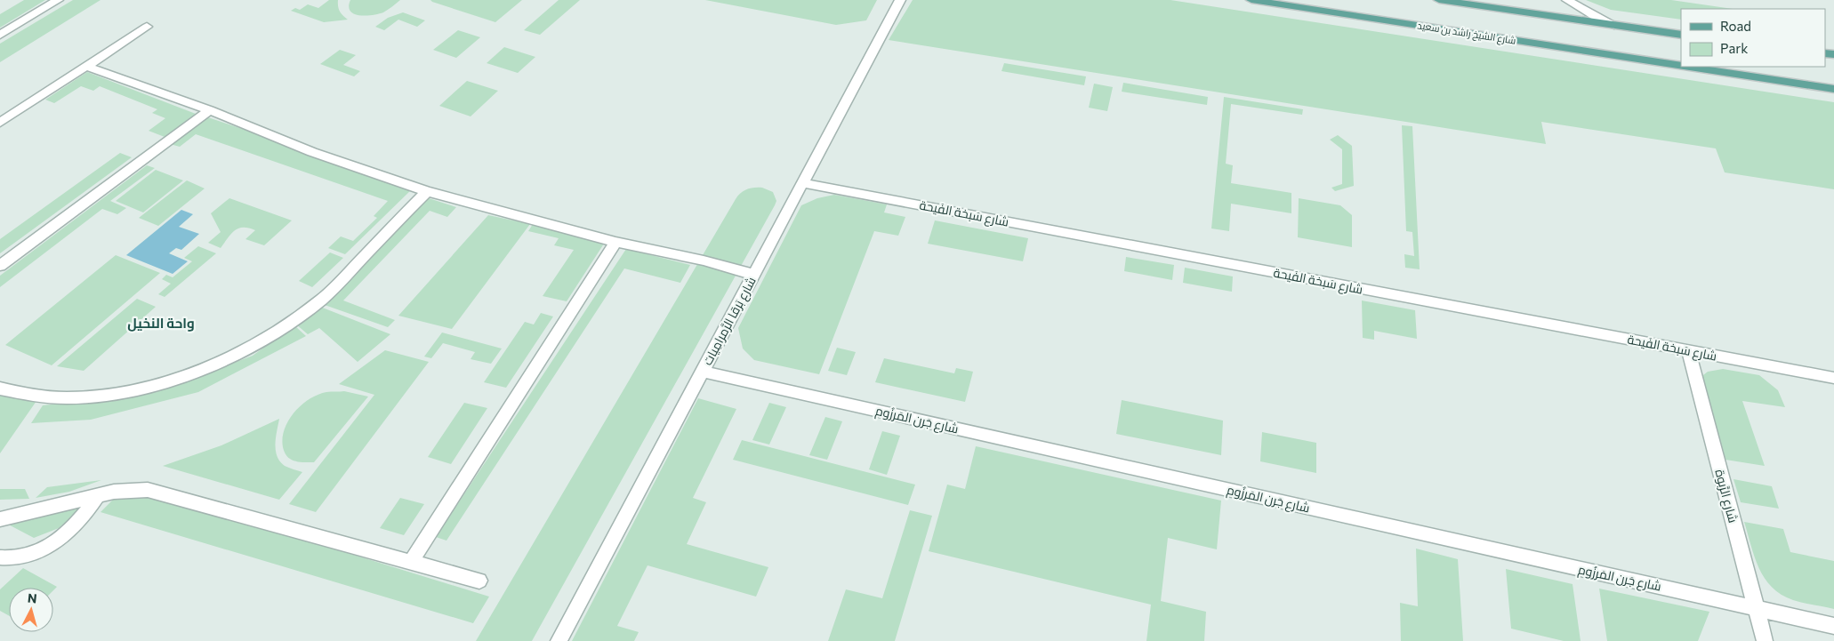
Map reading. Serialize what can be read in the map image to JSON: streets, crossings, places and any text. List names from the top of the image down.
{
  "streets": {
    "main road": ["شارع الشيخ راشد بن سعيد"],
    "street": [
      "شارع سَبخة الفَيحة",
      "شارع بَرقا الرَّمرامِيات",
      "شارع جَرن المَرزُوم",
      "شارع الرَّبوة"
    ]
  },
  "crossings": [
    ["شارع سَبخة الفَيحة", "شارع بَرقا الرَّمرامِيات"],
    ["شارع سَبخة الفَيحة", "شارع الرَّبوة"],
    ["شارع بَرقا الرَّمرامِيات", "شارع جَرن المَرزُوم"],
    ["شارع جَرن المَرزُوم", "شارع الرَّبوة"]
  ],
  "districts": ["واحة النخيل"],
  "legend": ["Road", "Park"],
  "north": "top"
}
